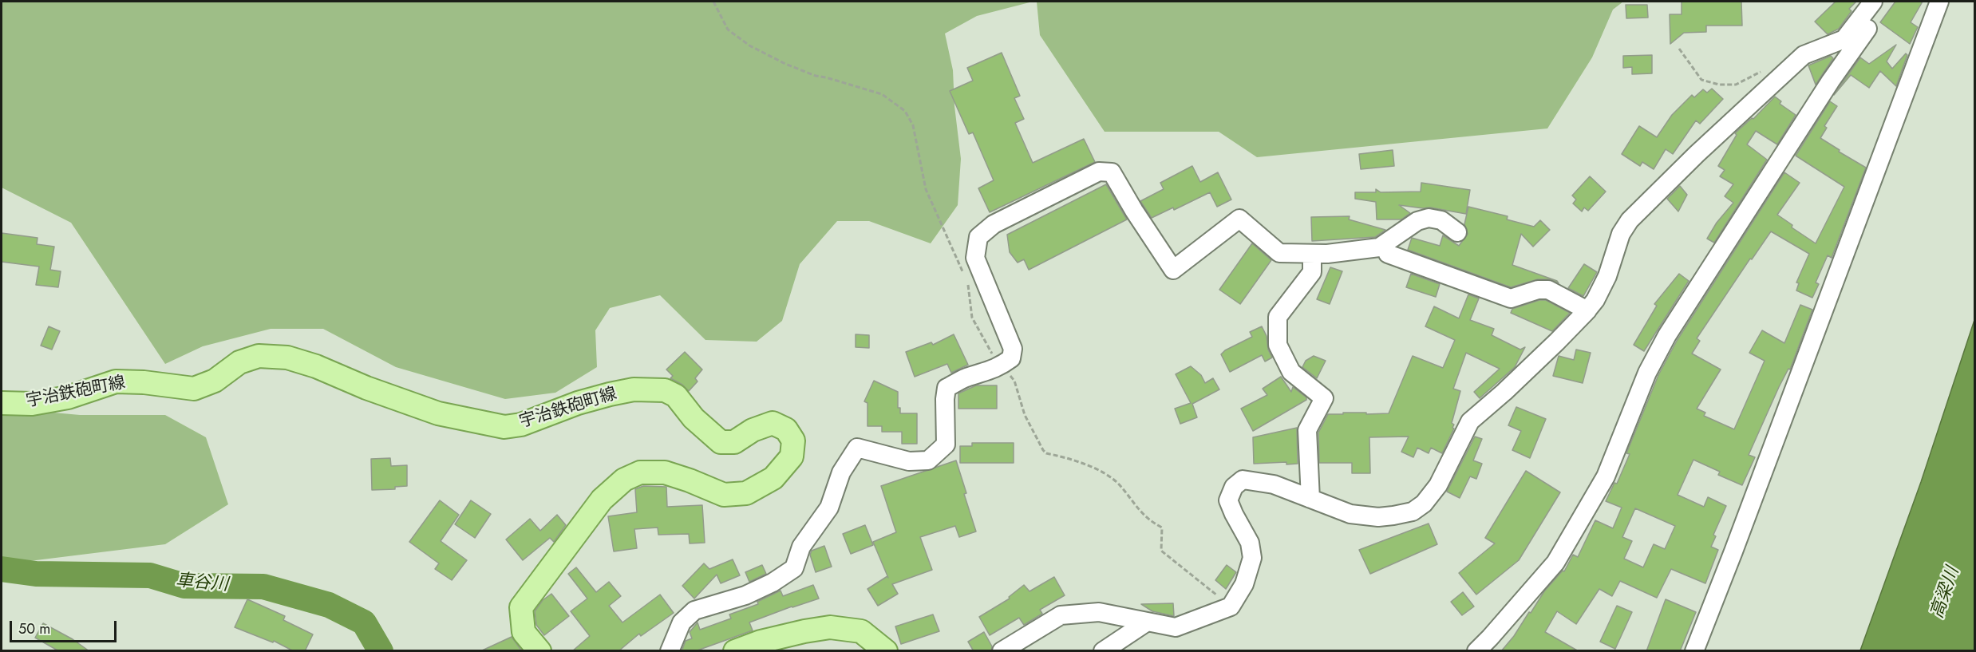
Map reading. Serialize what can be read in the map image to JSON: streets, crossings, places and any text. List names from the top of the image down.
{
  "streets": {
    "main road": ["宇治鉄砲町線"]
  },
  "water": ["車谷川", "高梁川"],
  "scale_bar": "50 m"
}
